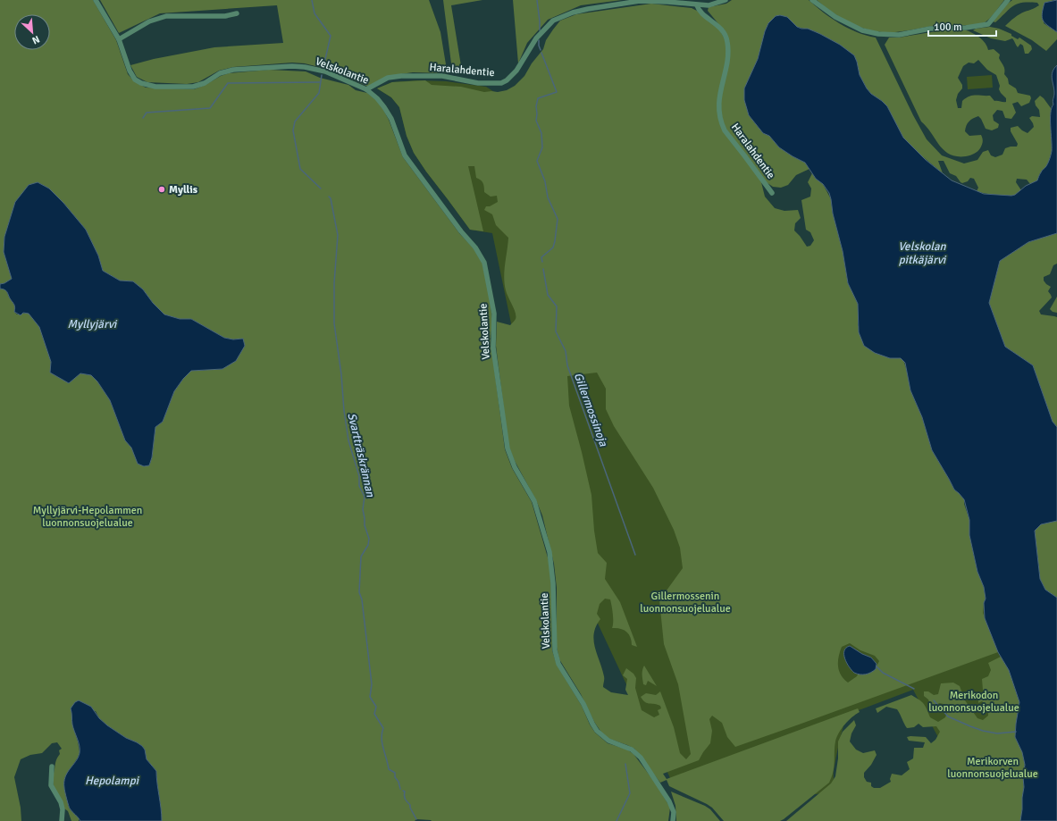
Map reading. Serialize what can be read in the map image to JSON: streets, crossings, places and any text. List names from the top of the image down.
{
  "streets": {
    "street": ["Haralahdentie", "Velskolantie"]
  },
  "crossings": [
    ["Haralahdentie", "Velskolantie"]
  ],
  "water": [
    "Velskolan pitkäjärvi",
    "Myllyjärvi",
    "Gillermossinoja",
    "Svartträskrännan",
    "Hepolampi"
  ],
  "parks": [
    "Myllyjärvi-Hepolammen luonnonsuojelualue",
    "Gillermossenin luonnonsuojelualue",
    "Merikodon luonnonsuojelualue",
    "Merikorven luonnonsuojelualue"
  ],
  "places": ["Myllis"],
  "scale_bar": "100 m",
  "north": "bottom right"
}
